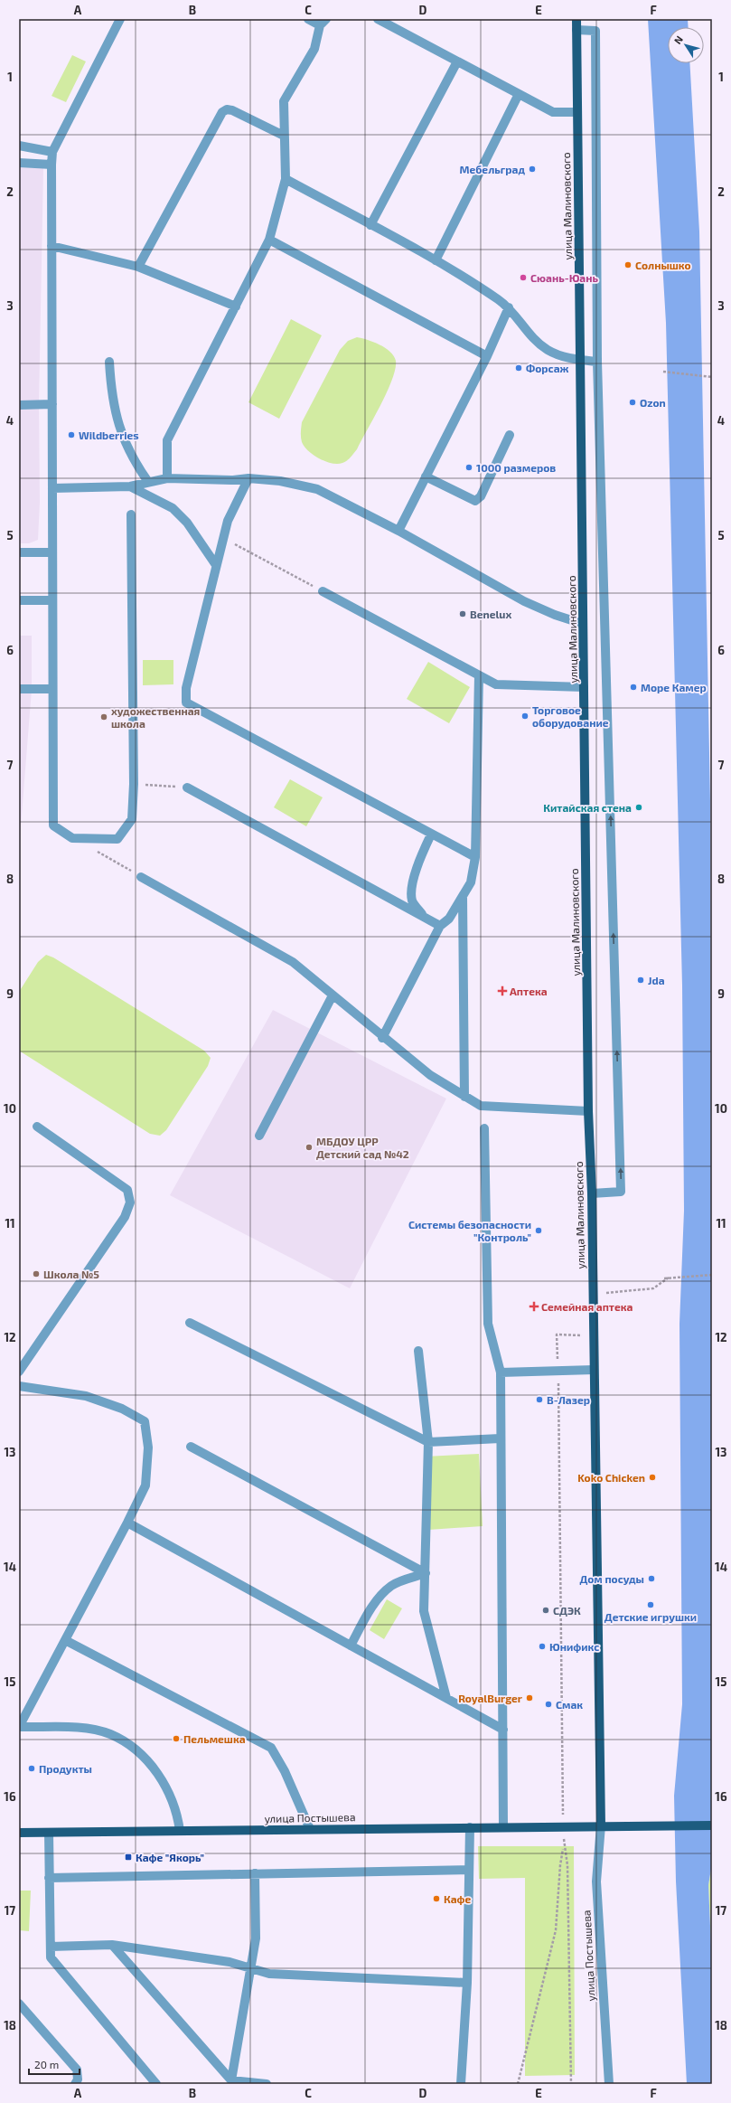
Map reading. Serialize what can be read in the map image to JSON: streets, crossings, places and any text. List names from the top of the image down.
{
  "streets": {
    "main road": ["улица Малиновского", "улица Постышева"]
  },
  "crossings": [
    ["улица Малиновского", "улица Постышева"]
  ],
  "places": {
    "other": [
      "Мебельград",
      "Солнышко",
      "Сюань-Юань",
      "Форсаж",
      "Ozon",
      "Wildberries",
      "1000 размеров",
      "Benelux",
      "Море Камер",
      "Торговое оборудование",
      "художественная школа",
      "Китайская стена",
      "Jda",
      "МБДОУ ЦРР Детский сад №42",
      "Системы безопасности \"Контроль\"",
      "Школа №5",
      "В-Лазер",
      "Koko Chicken",
      "Дом посуды",
      "Детские игрушки",
      "СДЭК",
      "Юнификс",
      "RoyalBurger",
      "Смак",
      "Пельмешка",
      "Продукты",
      "Кафе"
    ],
    "health": ["Аптека", "Семейная аптека"],
    "transit": ["Кафе \"Якорь\""]
  },
  "scale_bar": "20 m",
  "north": "top left",
  "grid": {
    "columns": [
      "A",
      "B",
      "C",
      "D",
      "E",
      "F"
    ],
    "rows": [
      "1",
      "2",
      "3",
      "4",
      "5",
      "6",
      "7",
      "8",
      "9",
      "10",
      "11",
      "12",
      "13",
      "14",
      "15",
      "16",
      "17",
      "18"
    ]
  }
}
